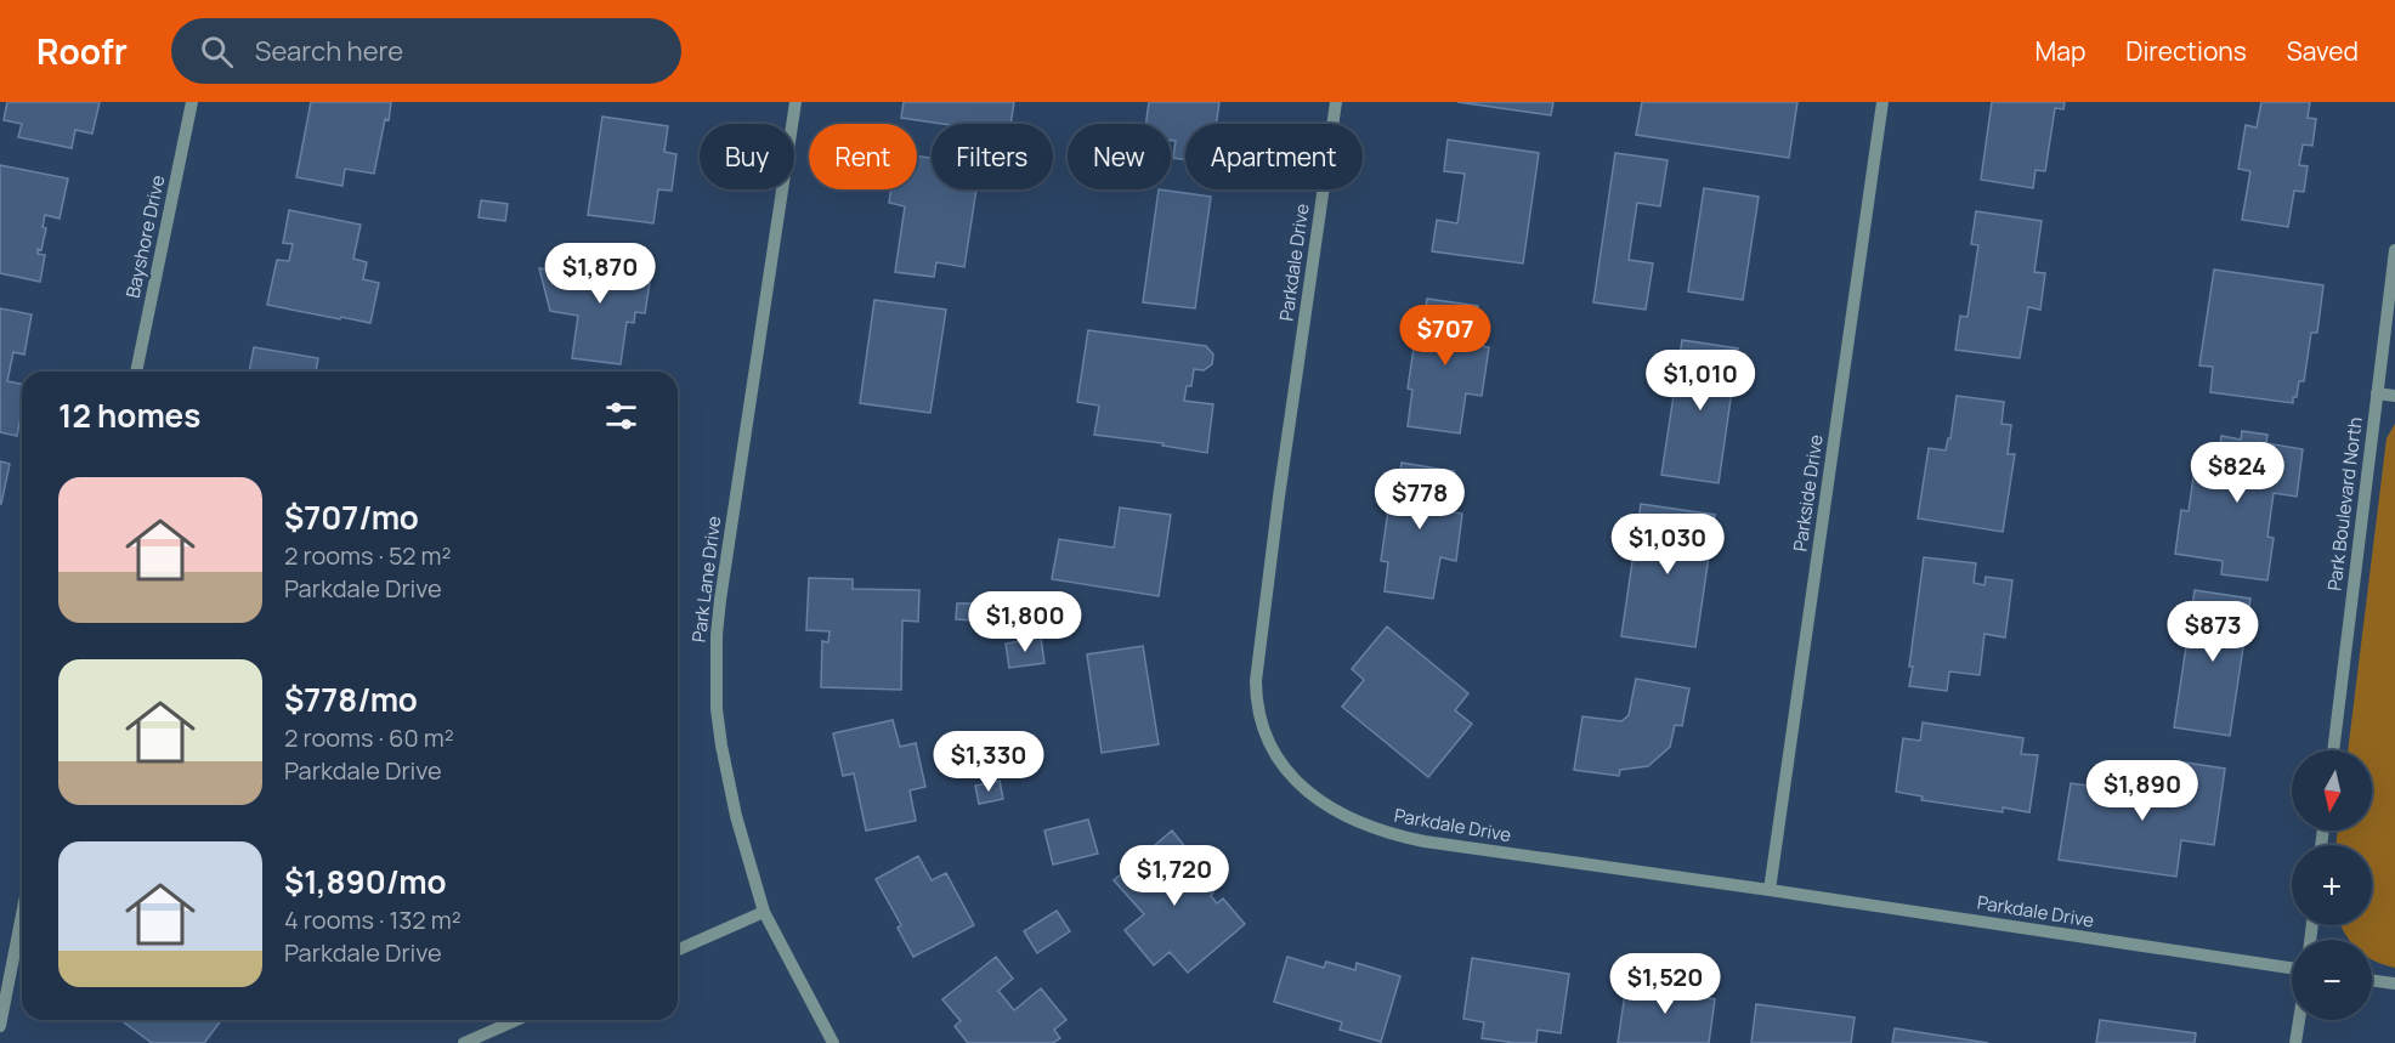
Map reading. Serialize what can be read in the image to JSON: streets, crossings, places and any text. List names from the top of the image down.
{
  "streets": {
    "street": [
      "Bayshore Drive",
      "Parkdale Drive",
      "Parkside Drive",
      "Park Boulevard North",
      "Park Lane Drive"
    ]
  },
  "crossings": [
    ["Parkdale Drive", "Parkside Drive"]
  ],
  "north": "bottom",
  "page": {
    "header": "Roofr",
    "search": "Search here",
    "nav": ["Map", "Directions", "Saved"],
    "chip": [
      "Buy",
      "Rent",
      "Filters",
      "New",
      "Apartment"
    ],
    "price": [
      "$1,870",
      "$707",
      "$1,010",
      "$824",
      "$778",
      "$1,030",
      "$1,800",
      "$873",
      "$1,330",
      "$1,890",
      "$1,720",
      "$1,520"
    ],
    "heading": "12 homes",
    "list": [
      {
        "name": "$707/mo",
        "note": "2 rooms · 52 m² · Parkdale Drive"
      },
      {
        "name": "$778/mo",
        "note": "2 rooms · 60 m² · Parkdale Drive"
      },
      {
        "name": "$1,890/mo",
        "note": "4 rooms · 132 m² · Parkdale Drive"
      }
    ],
    "map_buttons": ["+", "−"]
  }
}
